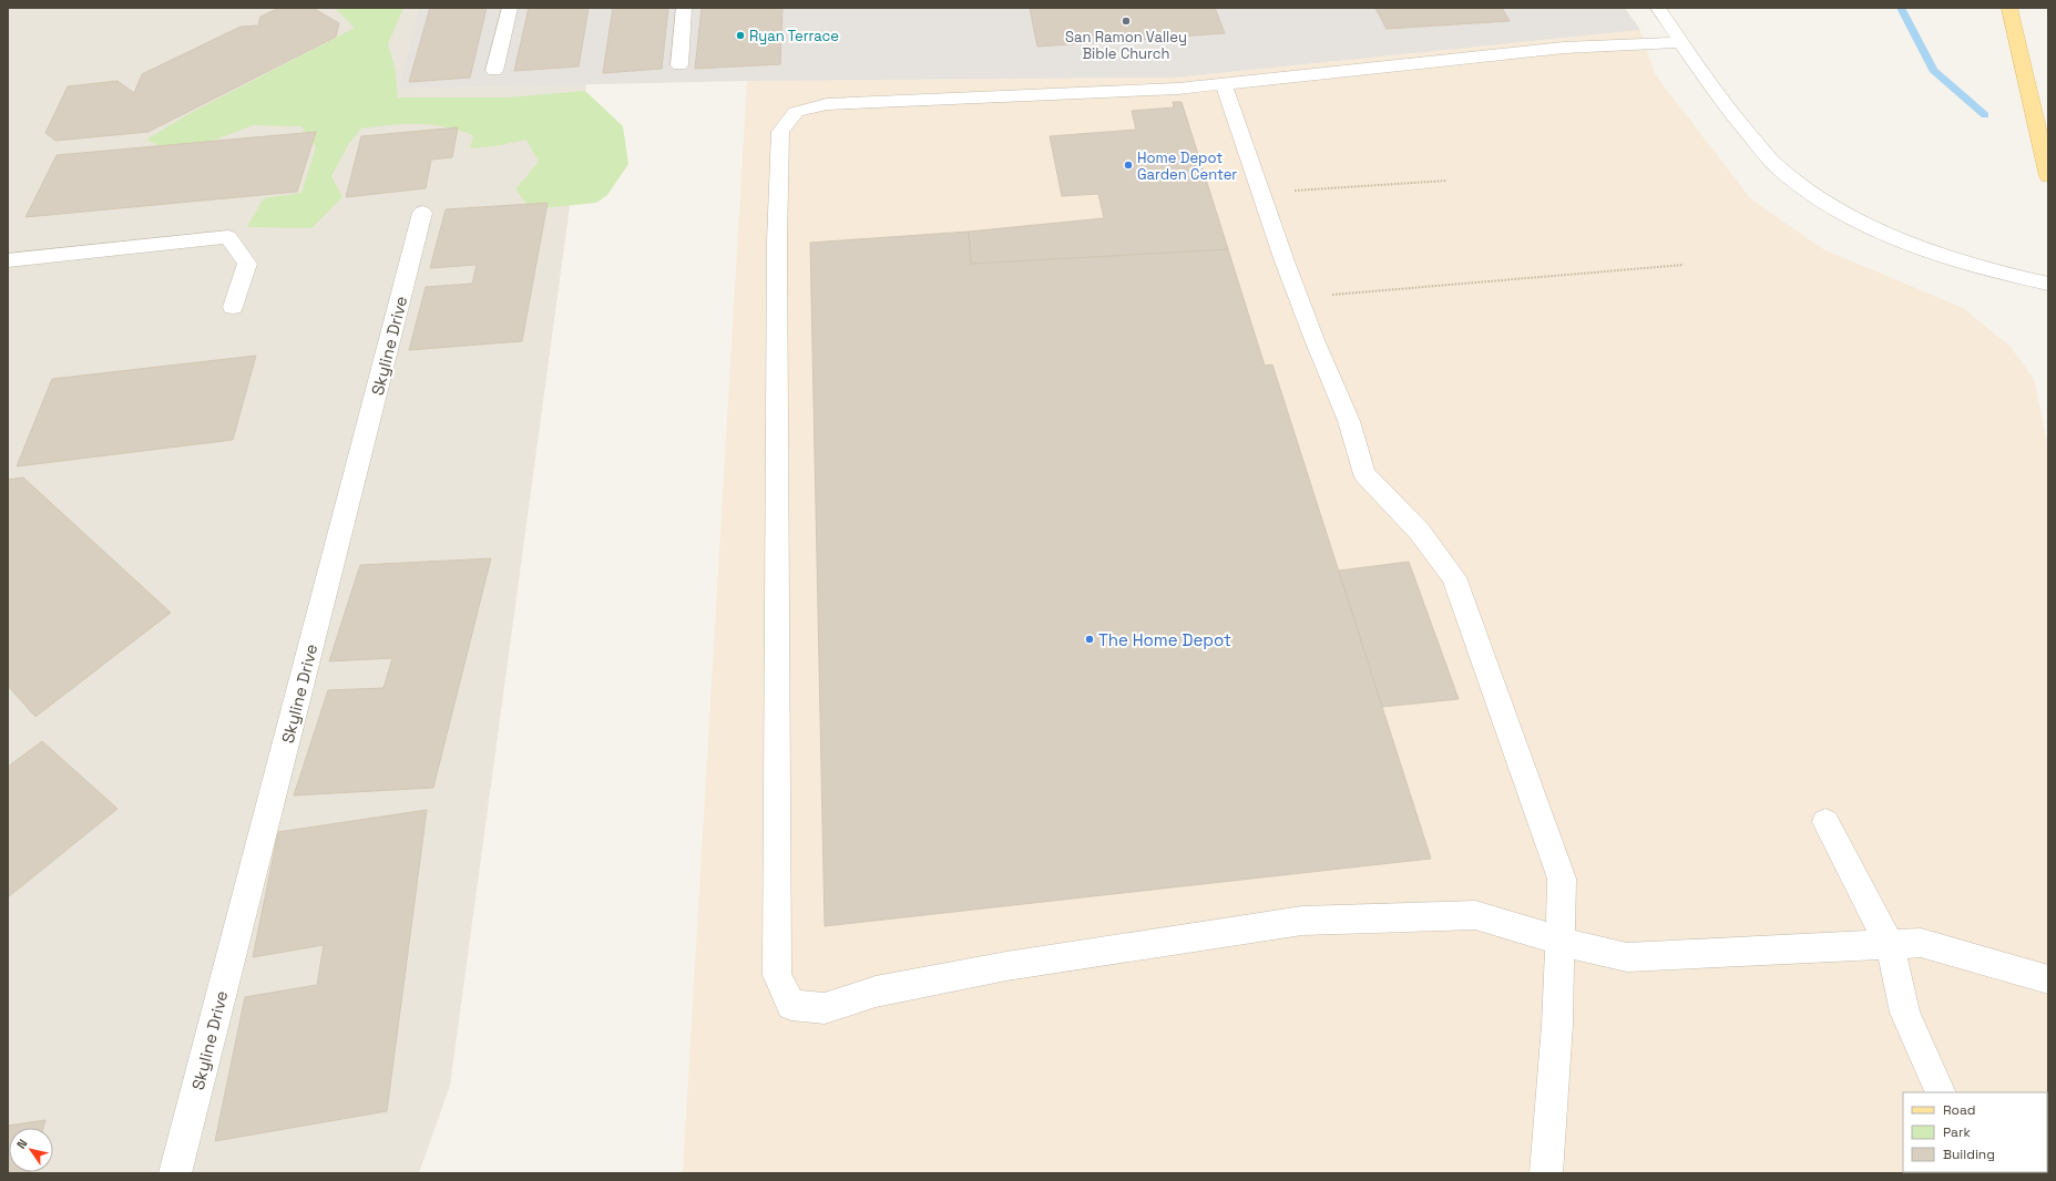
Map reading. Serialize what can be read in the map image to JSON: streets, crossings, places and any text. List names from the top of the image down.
{
  "streets": {
    "street": ["Skyline Drive"]
  },
  "places": [
    "San Ramon Valley Bible Church",
    "Ryan Terrace",
    "Home Depot Garden Center",
    "The Home Depot"
  ],
  "legend": ["Road", "Park", "Building"],
  "north": "top left"
}
